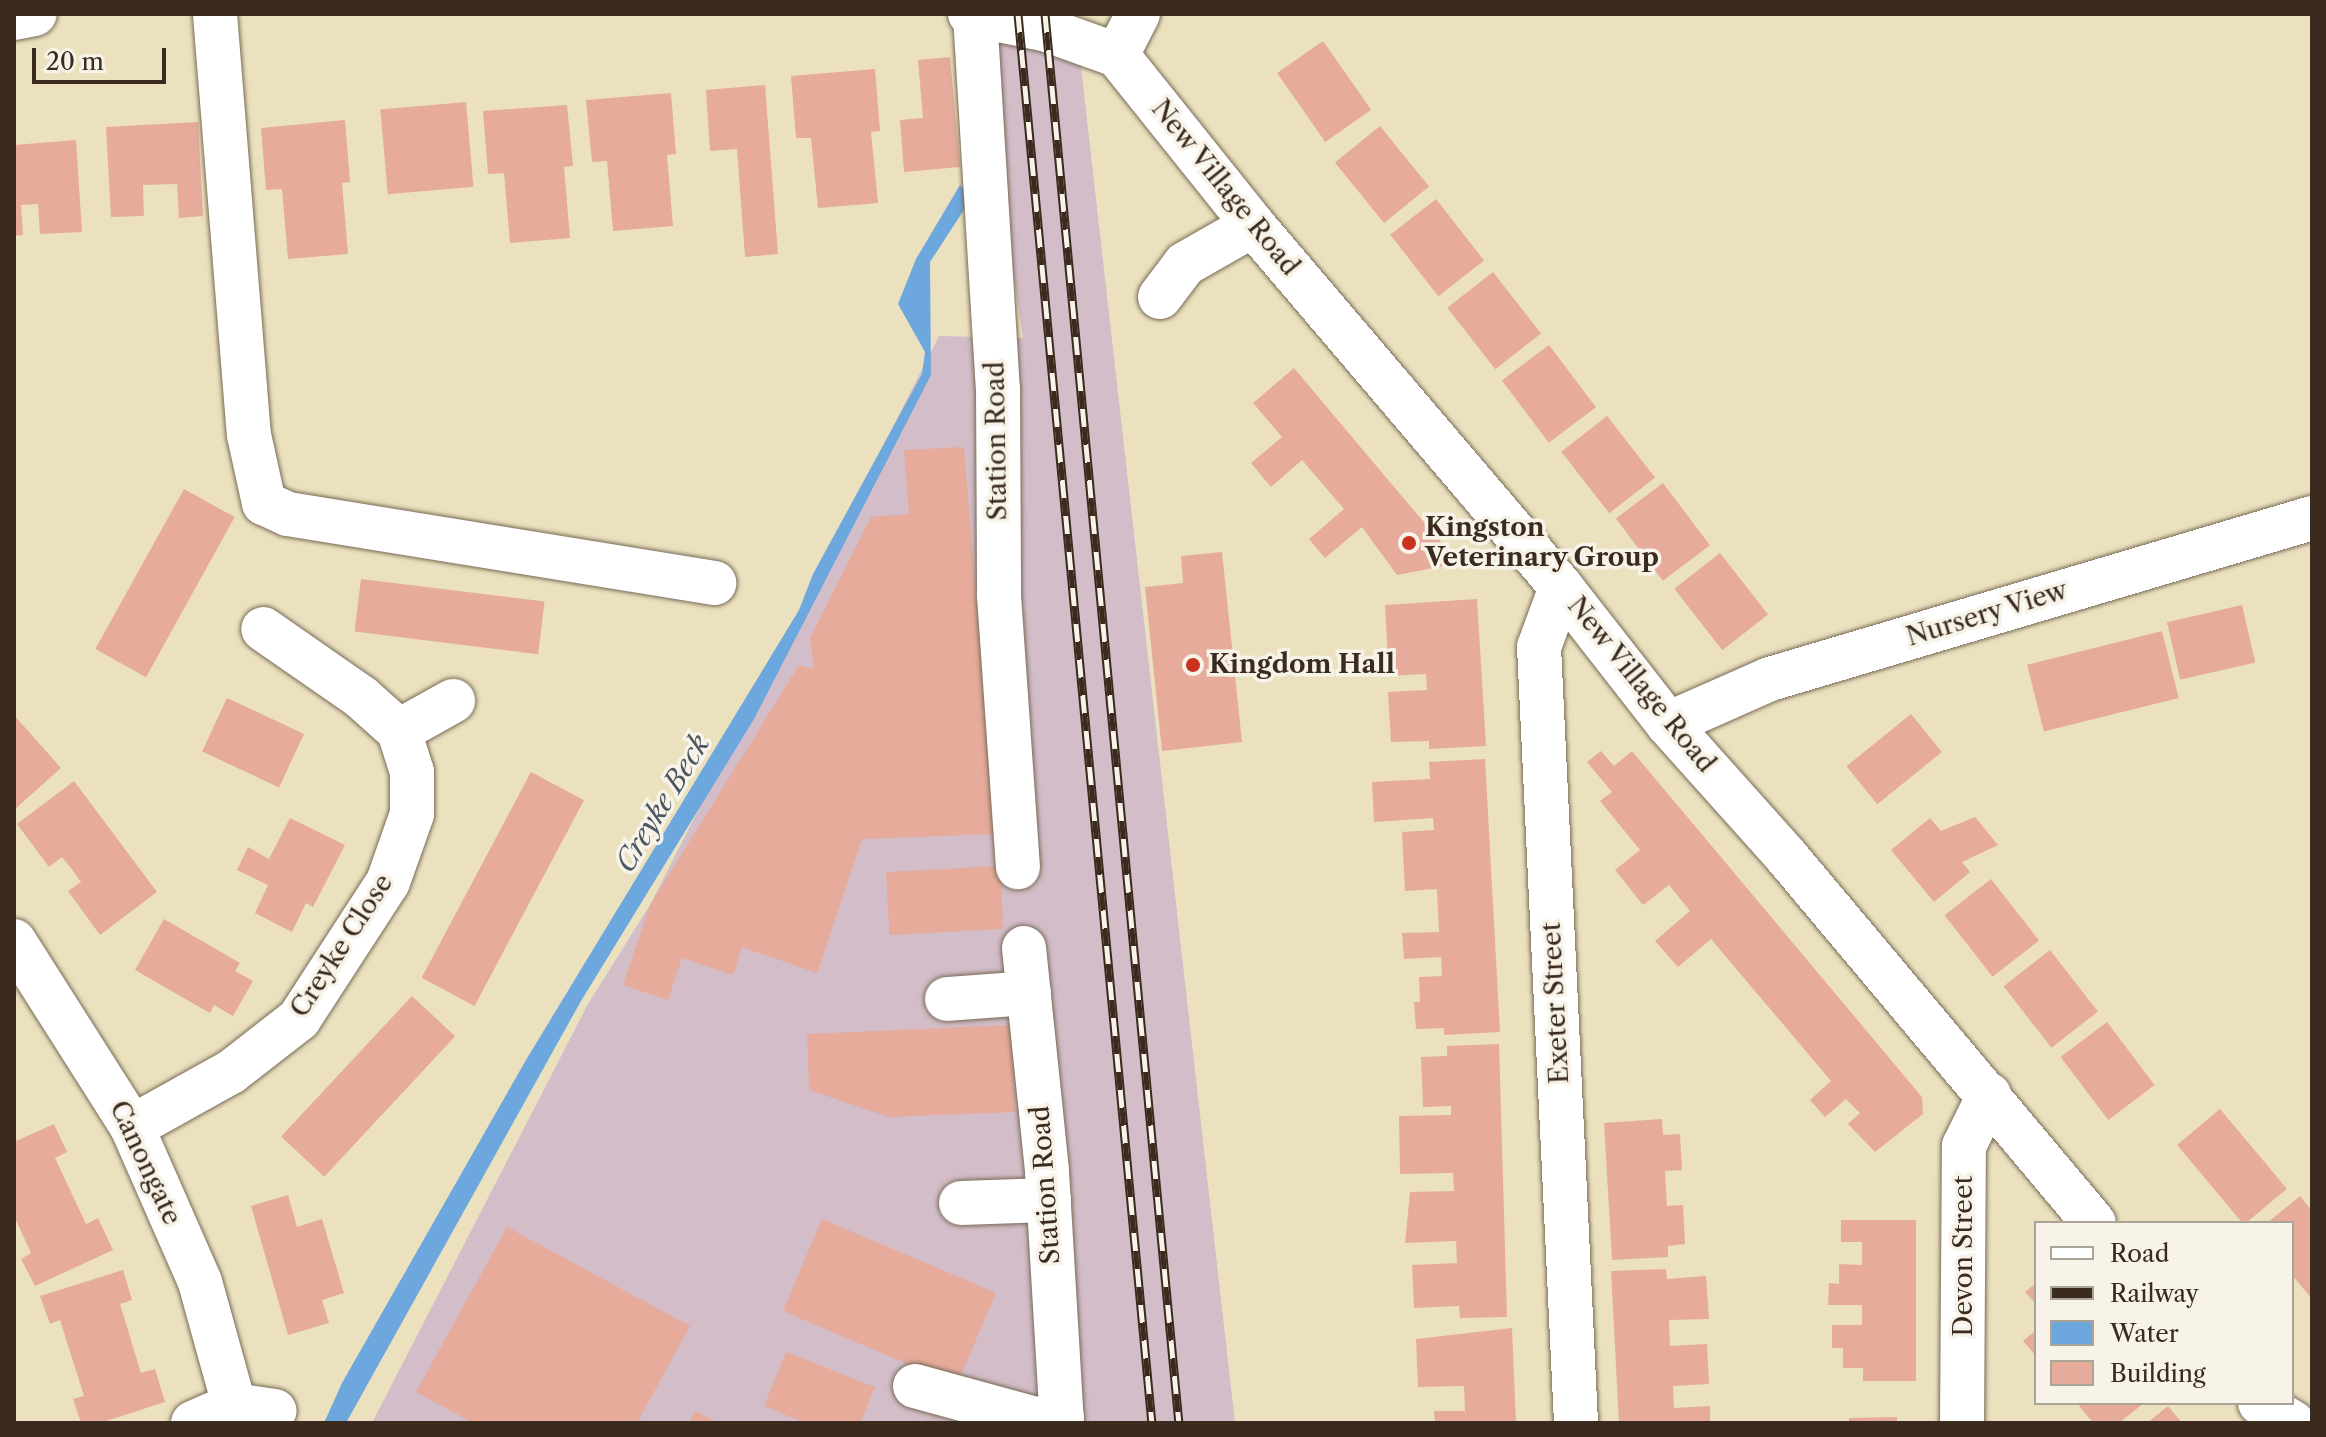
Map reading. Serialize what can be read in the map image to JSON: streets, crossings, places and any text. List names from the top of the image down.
{
  "streets": {
    "street": [
      "New Village Road",
      "Station Road",
      "Nursery View",
      "Creyke Close",
      "Exeter Street",
      "Canongate",
      "Devon Street"
    ]
  },
  "crossings": [
    ["New Village Road", "Nursery View"],
    ["New Village Road", "Exeter Street"],
    ["New Village Road", "Devon Street"],
    ["Creyke Close", "Canongate"]
  ],
  "water": ["Creyke Beck"],
  "places": ["Kingston Veterinary Group", "Kingdom Hall"],
  "legend": [
    "Road",
    "Railway",
    "Water",
    "Building"
  ],
  "scale_bar": "20 m"
}
